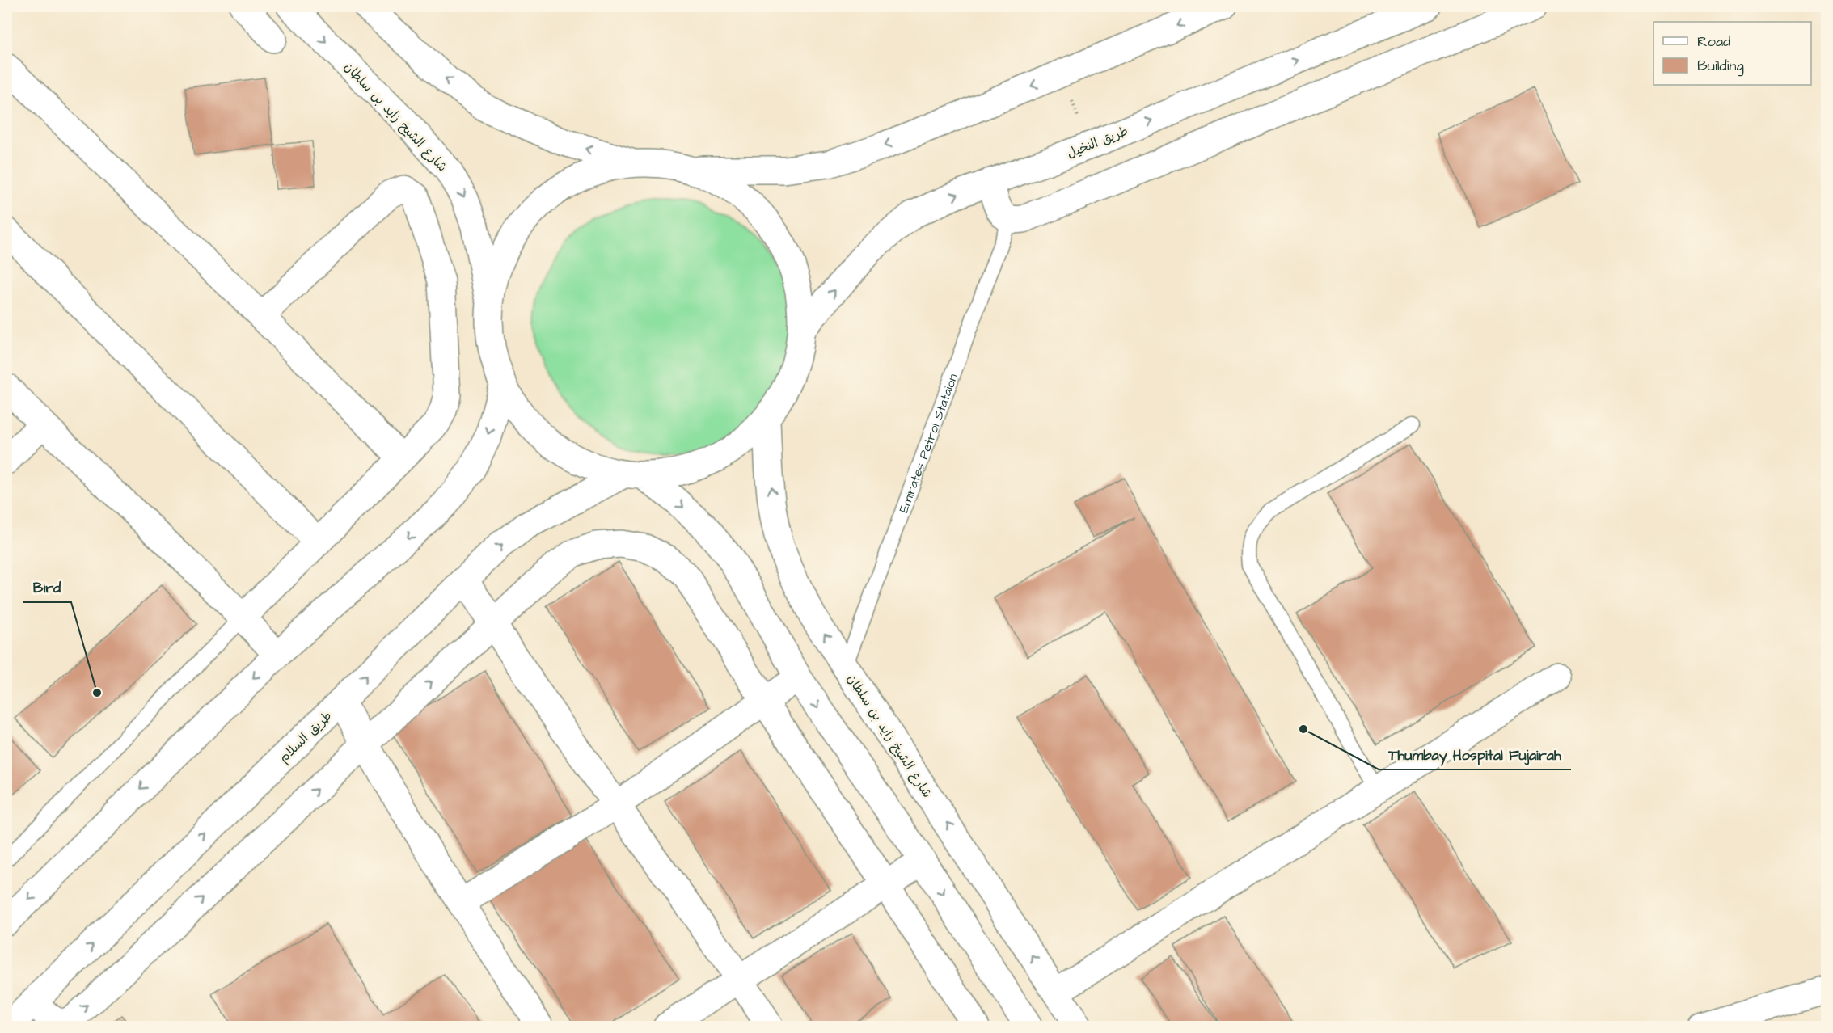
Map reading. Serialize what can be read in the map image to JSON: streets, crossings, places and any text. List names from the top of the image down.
{
  "streets": {
    "street": ["شارع الشيخ زايد بن سلطان", "طريق النخيل", "طريق السلام"],
    "lane": ["Emirates Petrol Stataion"]
  },
  "crossings": [
    ["شارع الشيخ زايد بن سلطان", "Emirates Petrol Stataion"]
  ],
  "places": ["Bird", "Thumbay Hospital Fujairah"],
  "legend": ["Road", "Building"]
}
